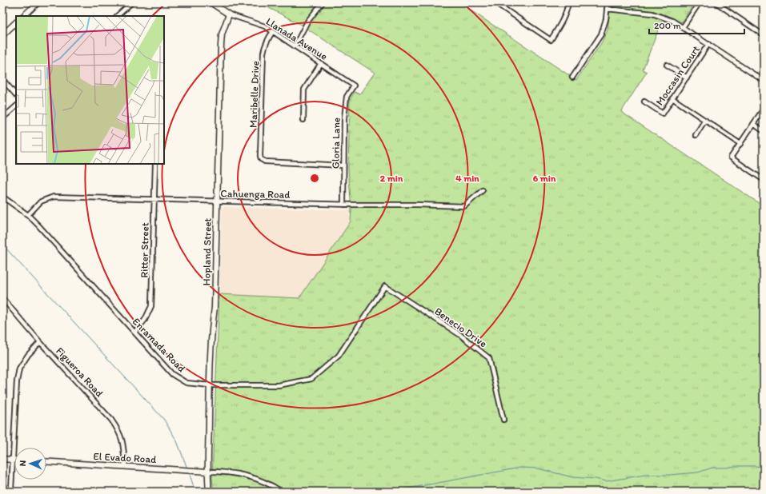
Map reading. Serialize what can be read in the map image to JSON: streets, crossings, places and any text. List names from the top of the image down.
{
  "streets": {
    "street": [
      "Llanada Avenue",
      "Moccasin Court",
      "Maribelle Drive",
      "Gloria Lane",
      "Cahuenga Road",
      "Ritter Street",
      "Hopland Street",
      "Benecio Drive",
      "Enramada Road",
      "Figueroa Road",
      "El Evado Road"
    ]
  },
  "crossings": [
    ["Llanada Avenue", "Maribelle Drive"],
    ["Llanada Avenue", "Gloria Lane"],
    ["Llanada Avenue", "Hopland Street"],
    ["Maribelle Drive", "Gloria Lane"],
    ["Gloria Lane", "Cahuenga Road"],
    ["Cahuenga Road", "Ritter Street"],
    ["Cahuenga Road", "Hopland Street"],
    ["Cahuenga Road", "Enramada Road"],
    ["Ritter Street", "Enramada Road"],
    ["Hopland Street", "Enramada Road"],
    ["Hopland Street", "El Evado Road"],
    ["Benecio Drive", "Enramada Road"],
    ["Figueroa Road", "El Evado Road"]
  ],
  "scale_bar": "200 m",
  "north": "left",
  "rings": ["2 min", "4 min", "6 min"]
}
